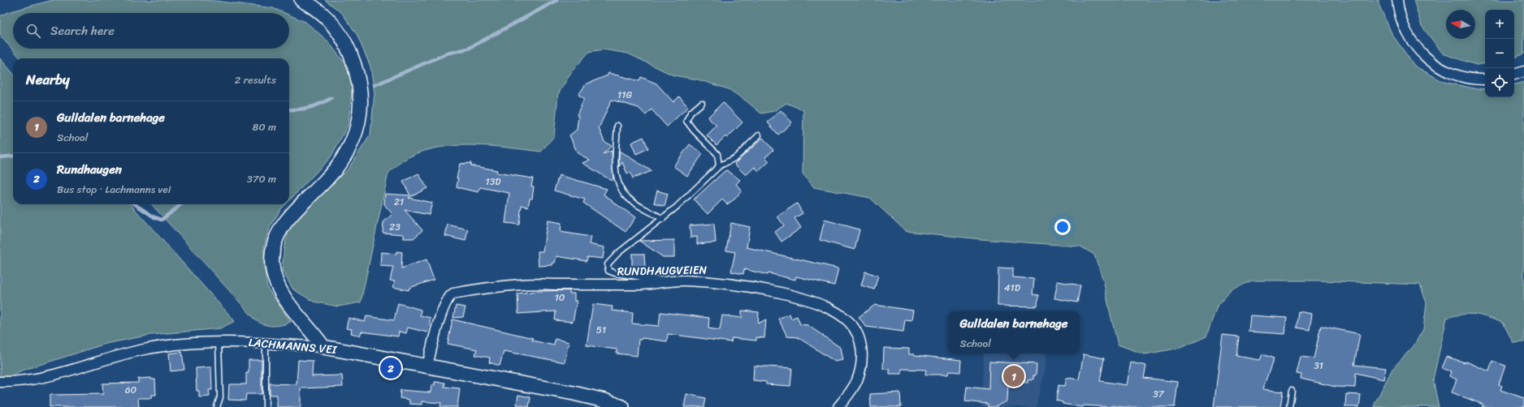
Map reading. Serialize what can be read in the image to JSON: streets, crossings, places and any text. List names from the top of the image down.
{
  "streets": {
    "street": ["RUNDHAUGVEIEN", "LACHMANNS VEI"]
  },
  "crossings": [
    ["RUNDHAUGVEIEN", "LACHMANNS VEI"]
  ],
  "house_numbers": [
    "11G",
    "13D",
    "21",
    "23",
    "41D",
    "10",
    "51",
    "31",
    "60",
    "37"
  ],
  "north": "left",
  "page": {
    "map_buttons": ["+", "−"],
    "search": "Search here",
    "heading": ["Nearby", "2 results"],
    "list": [
      {
        "mark": "1",
        "name": "Gulldalen barnehage",
        "note": "School",
        "value": "80 m"
      },
      {
        "mark": "2",
        "name": "Rundhaugen",
        "note": "Bus stop · Lachmanns vei",
        "value": "370 m"
      }
    ],
    "popup": ["Gulldalen barnehage", "School"],
    "pins": ["2", "1"]
  }
}
